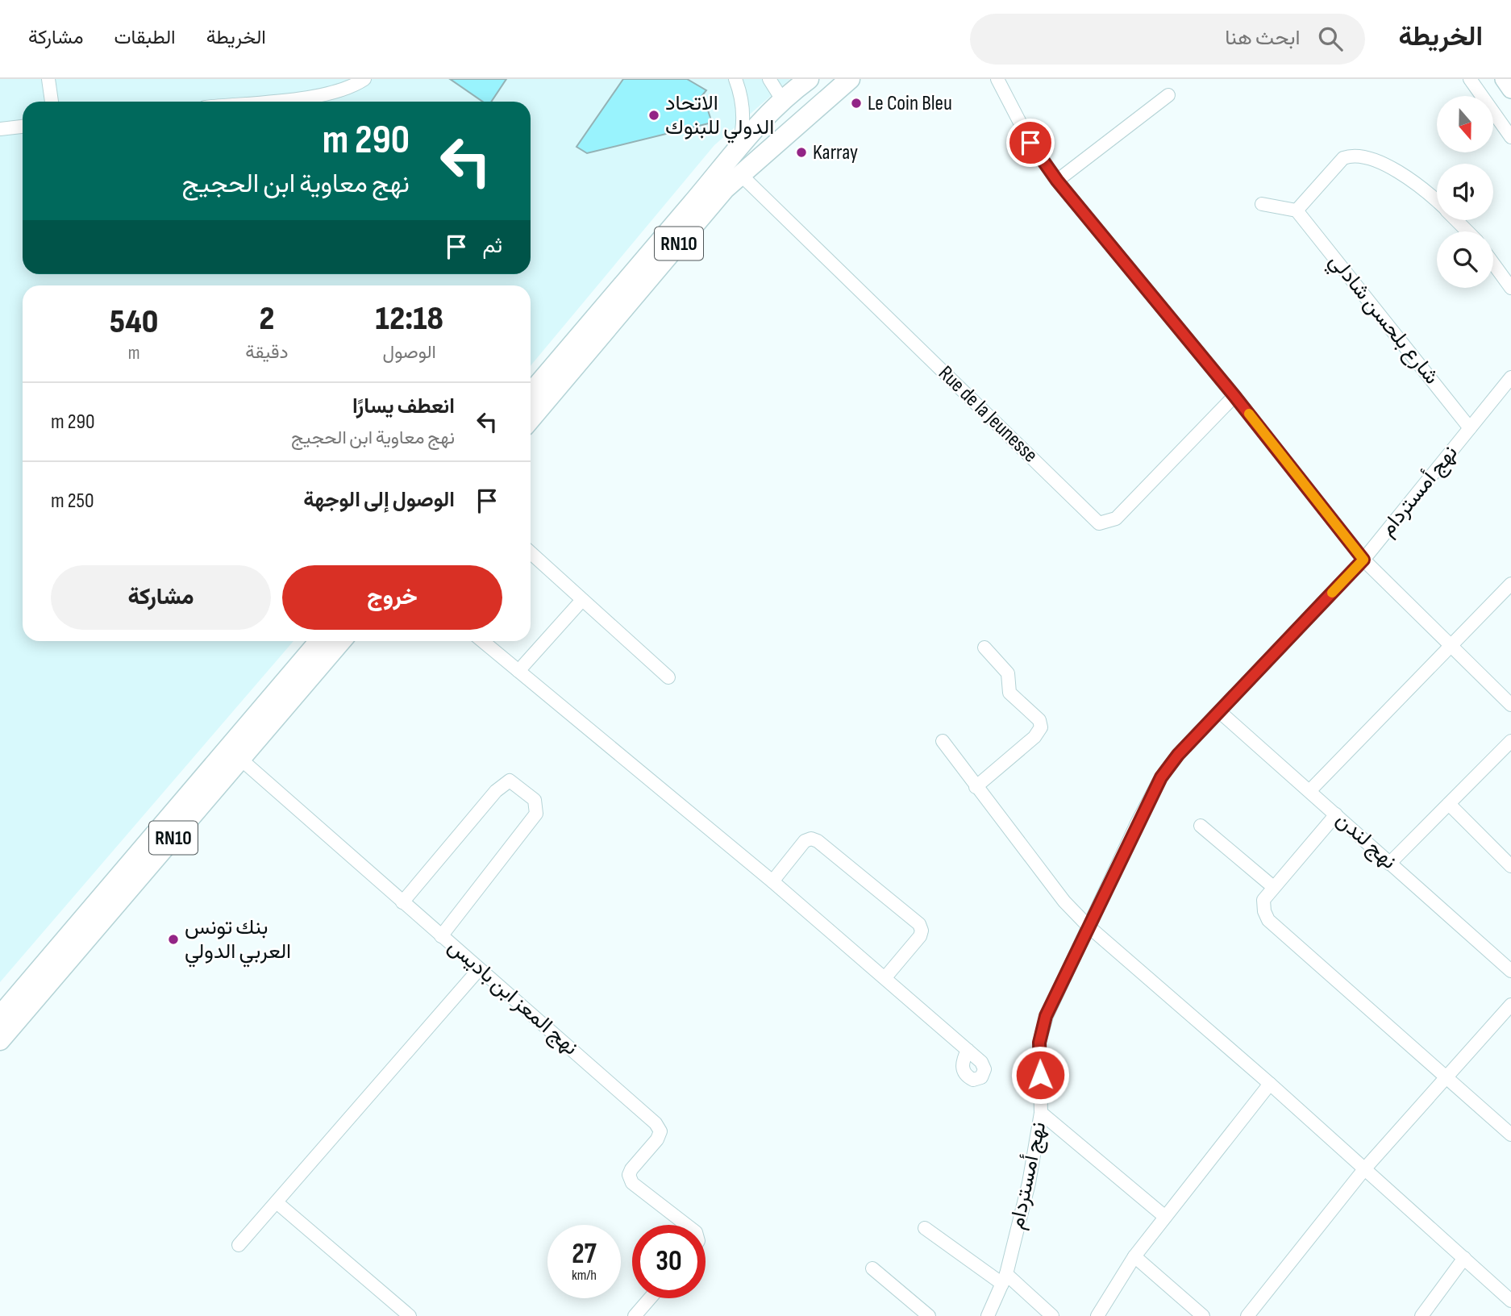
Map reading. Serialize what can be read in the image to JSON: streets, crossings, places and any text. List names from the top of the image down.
{
  "streets": {
    "main road": ["RN10"],
    "street": [
      "شارع بلحسن شادلي",
      "Rue de la Jeunesse",
      "نهج أمستردام",
      "نهج لندن",
      "نهج المعز ابن باديس"
    ]
  },
  "crossings": [
    ["RN10", "Rue de la Jeunesse"],
    ["RN10", "نهج المعز ابن باديس"],
    ["شارع بلحسن شادلي", "نهج أمستردام"],
    ["نهج أمستردام", "نهج لندن"]
  ],
  "places": [
    "Le Coin Bleu",
    "الاتحاد الدولي للبنوك",
    "Karray",
    "بنك تونس العربي الدولي"
  ],
  "north": "bottom",
  "page": {
    "header": "الخريطة",
    "search": "ابحث هنا",
    "nav": ["الخريطة", "الطبقات", "مشاركة"],
    "turn": ["290 m", "نهج معاوية ابن الحجيج"],
    "then": "ثم",
    "eta": [
      "12:18",
      "الوصول",
      "2",
      "دقيقة",
      "540",
      "m"
    ],
    "list": [
      {
        "name": "انعطف يسارًا",
        "note": "نهج معاوية ابن الحجيج",
        "value": "290 m"
      },
      {
        "name": "الوصول إلى الوجهة",
        "value": "250 m"
      }
    ],
    "buttons": ["خروج", "مشاركة"],
    "speed": "27 km/h",
    "limit": "30"
  }
}
